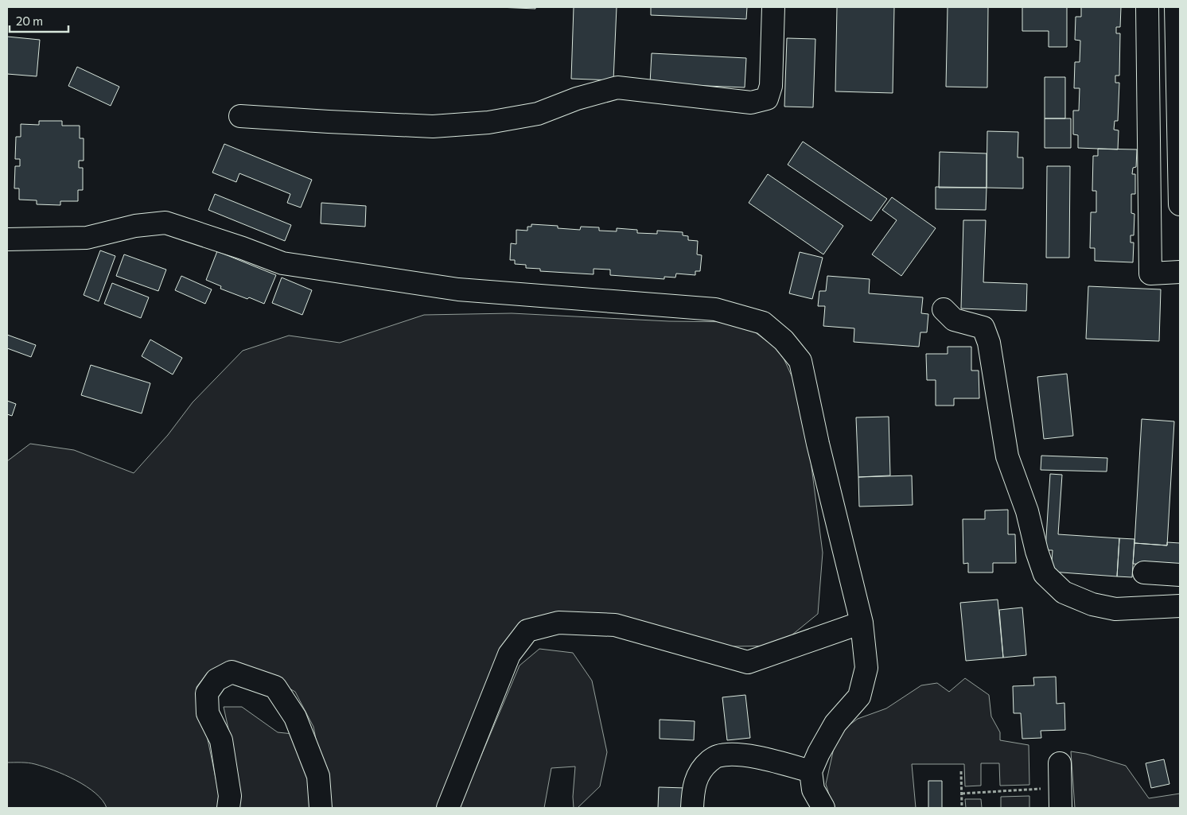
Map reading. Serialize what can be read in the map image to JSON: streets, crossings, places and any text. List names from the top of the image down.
{
  "scale_bar": "20 m"
}
